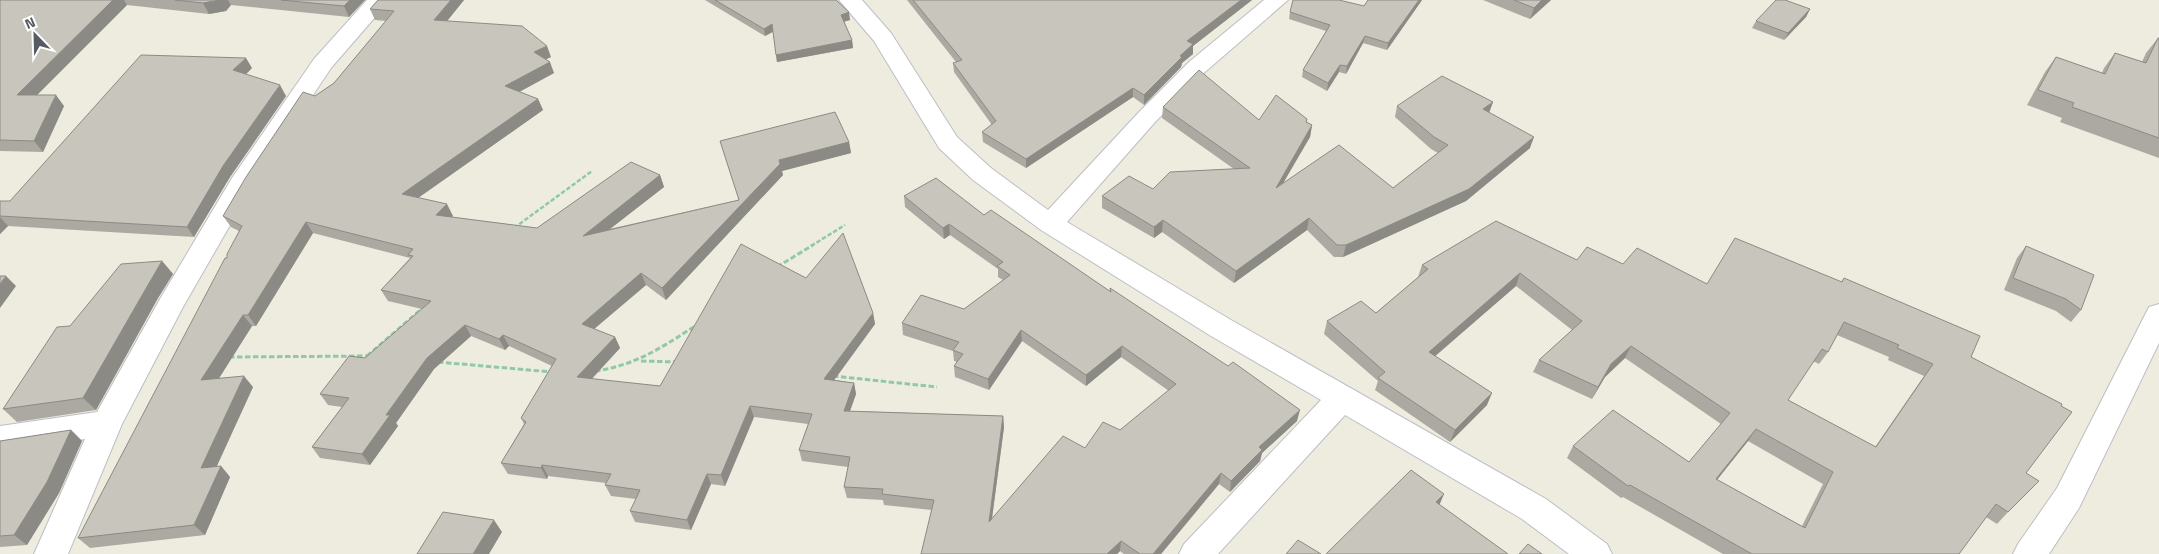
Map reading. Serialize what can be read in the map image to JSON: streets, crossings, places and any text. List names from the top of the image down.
{
  "north": "top left"
}
